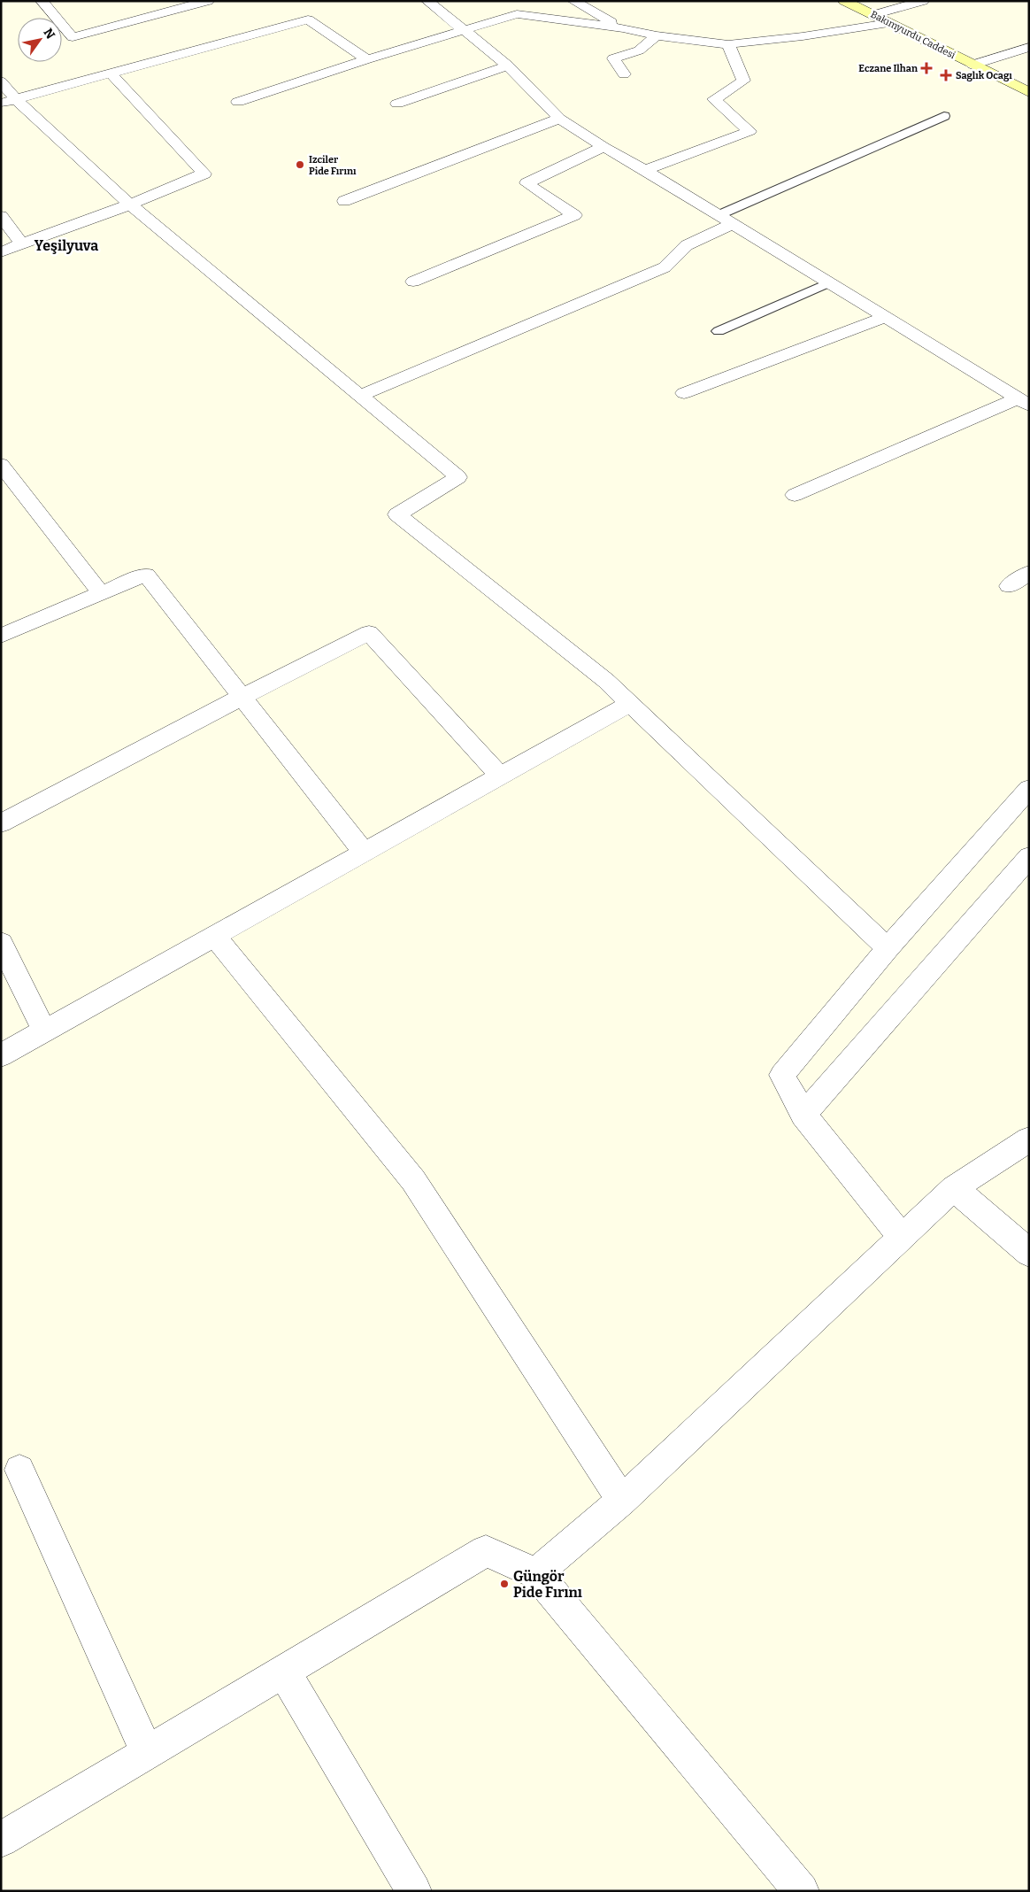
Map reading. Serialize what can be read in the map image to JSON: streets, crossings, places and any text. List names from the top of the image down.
{
  "streets": {
    "main road": ["Bakımyurdu Caddesi"]
  },
  "districts": ["Yeşilyuva"],
  "places": {
    "health": ["Eczane Ilhan", "Saglık Ocagı"],
    "other": ["Izciler Pide Fırını", "Güngör Pide Fırını"]
  },
  "north": "top right"
}
